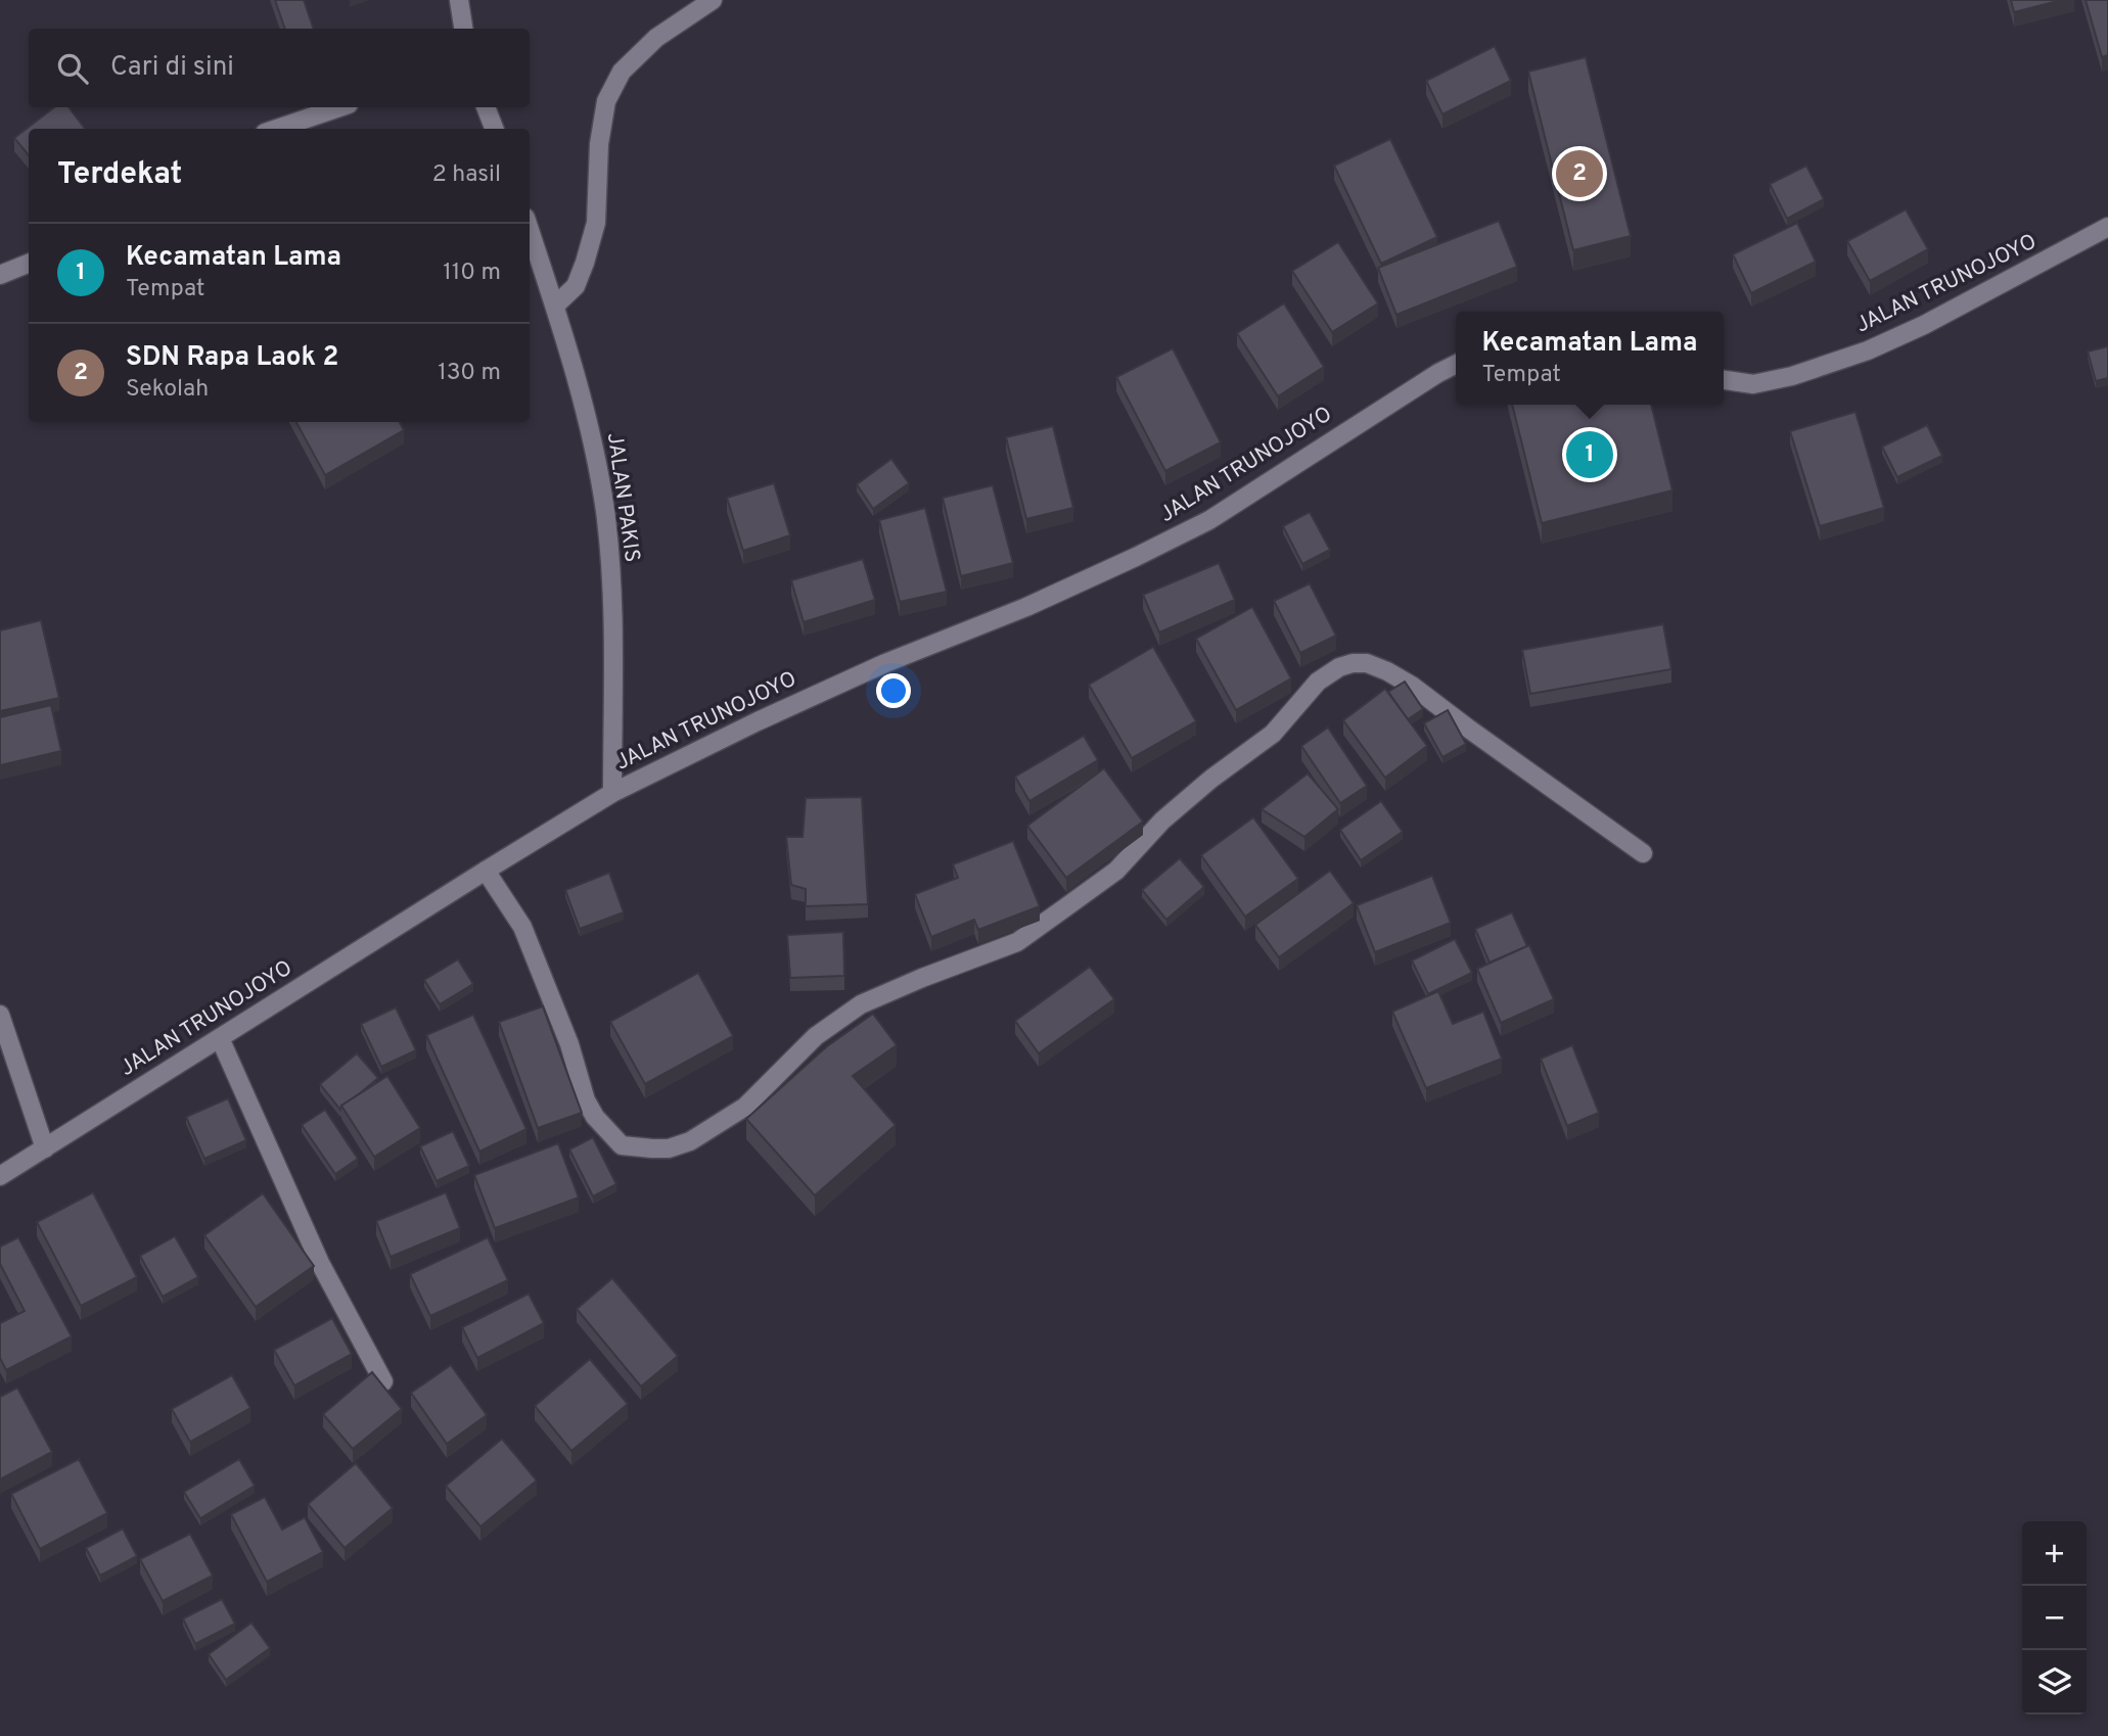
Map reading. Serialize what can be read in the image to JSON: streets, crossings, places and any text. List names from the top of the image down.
{
  "streets": {
    "street": ["JALAN TRUNOJOYO", "JALAN PAKIS"]
  },
  "crossings": [
    ["JALAN TRUNOJOYO", "JALAN PAKIS"]
  ],
  "page": {
    "search": "Cari di sini",
    "heading": ["Terdekat", "2 hasil"],
    "pins": ["2", "1"],
    "list": [
      {
        "mark": "1",
        "name": "Kecamatan Lama",
        "note": "Tempat",
        "value": "110 m"
      },
      {
        "mark": "2",
        "name": "SDN Rapa Laok 2",
        "note": "Sekolah",
        "value": "130 m"
      }
    ],
    "popup": ["Kecamatan Lama", "Tempat"],
    "map_buttons": ["+", "−"]
  }
}
